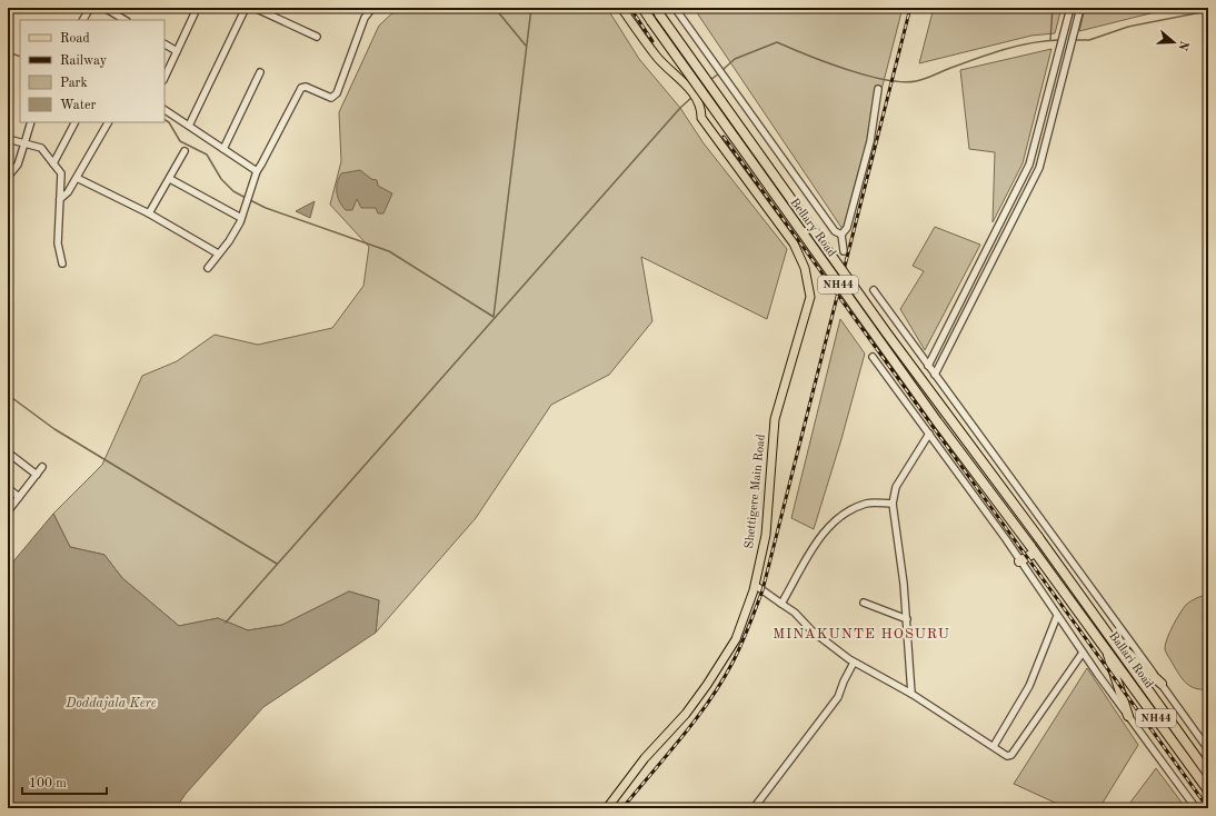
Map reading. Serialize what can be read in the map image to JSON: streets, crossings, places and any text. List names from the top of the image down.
{
  "streets": {
    "highway": ["Bellary Road", "NH44", "Ballari Road"],
    "main road": ["Shettigere Main Road"]
  },
  "crossings": [
    ["Bellary Road", "Ballari Road"]
  ],
  "districts": ["MINAKUNTE HOSURU"],
  "water": ["Doddajala Kere"],
  "legend": [
    "Road",
    "Railway",
    "Park",
    "Water"
  ],
  "scale_bar": "100 m",
  "north": "right"
}
